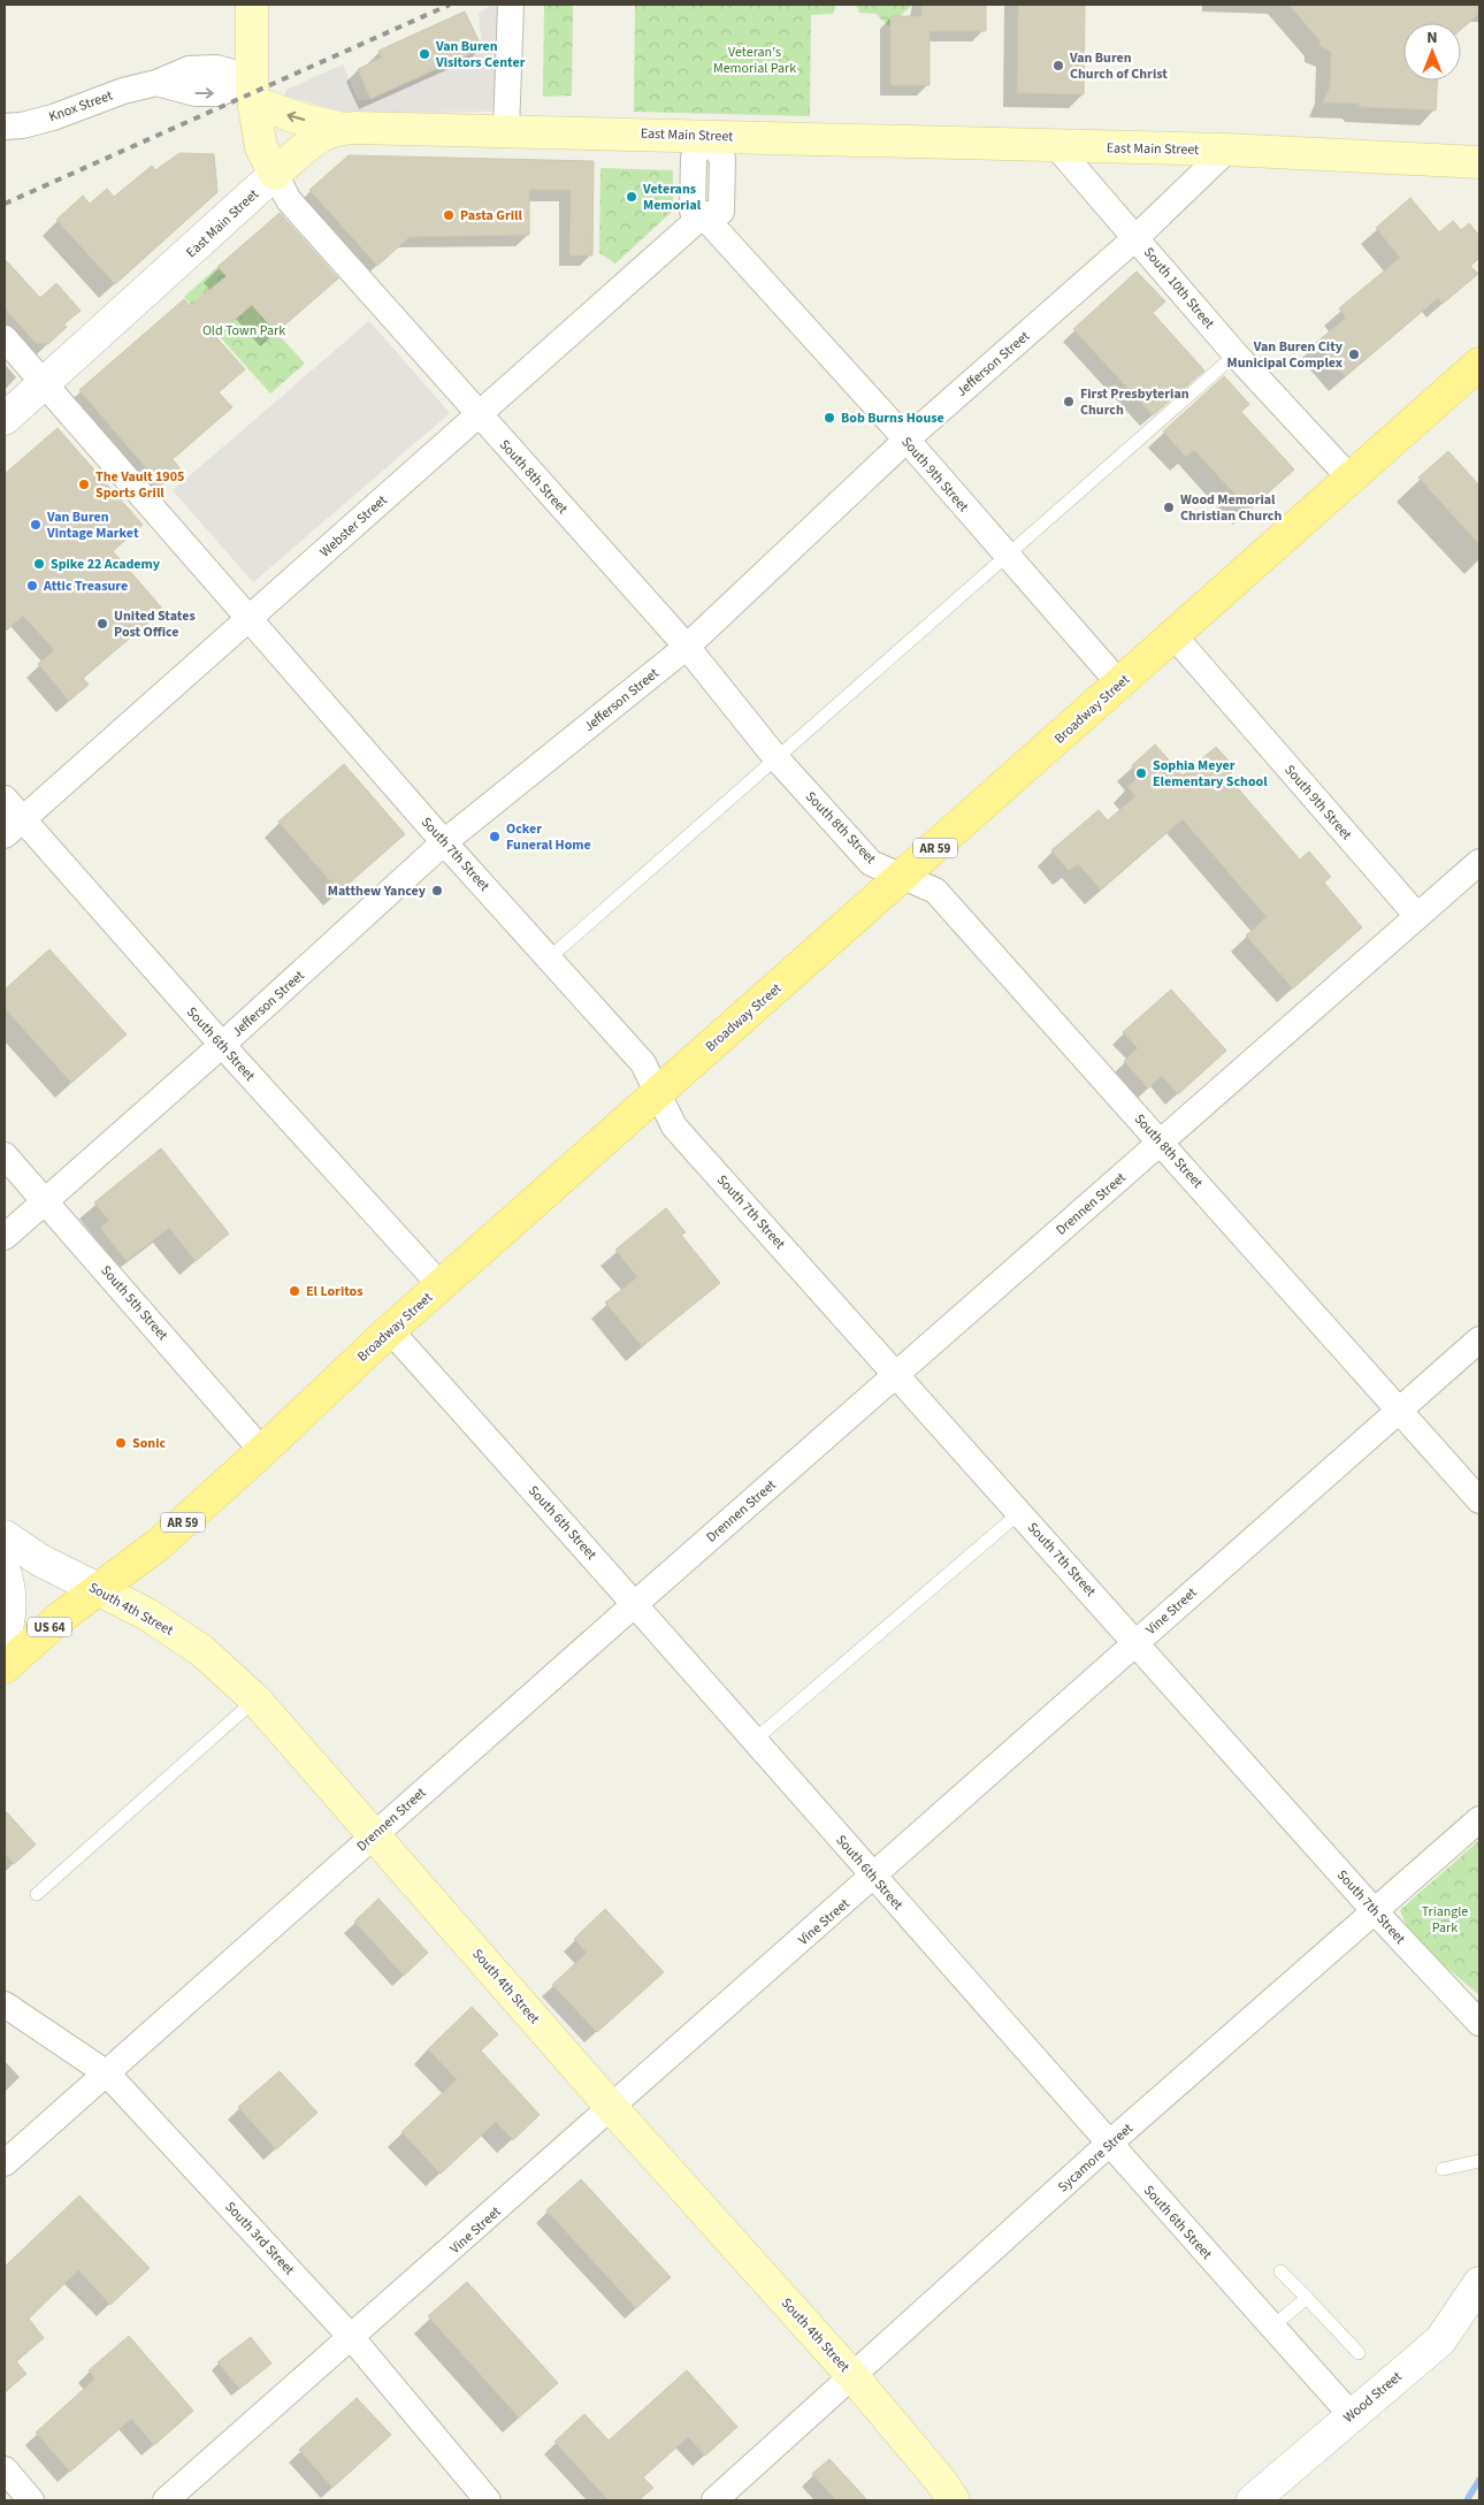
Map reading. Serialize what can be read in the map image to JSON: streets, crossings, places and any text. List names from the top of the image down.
{
  "streets": {
    "main road": [
      "East Main Street",
      "Broadway Street",
      "AR 59",
      "South 4th Street",
      "US 64"
    ],
    "street": [
      "Knox Street",
      "South 10th Street",
      "Jefferson Street",
      "South 9th Street",
      "South 8th Street",
      "Webster Street",
      "South 7th Street",
      "South 6th Street",
      "Drennen Street",
      "South 5th Street",
      "Vine Street",
      "Sycamore Street",
      "South 3rd Street",
      "Wood Street"
    ]
  },
  "crossings": [
    ["East Main Street", "South 10th Street"],
    ["East Main Street", "Jefferson Street"],
    ["East Main Street", "South 8th Street"],
    ["East Main Street", "South 7th Street"],
    ["South 10th Street", "Jefferson Street"],
    ["South 10th Street", "Broadway Street"],
    ["Jefferson Street", "South 9th Street"],
    ["Jefferson Street", "South 8th Street"],
    ["Jefferson Street", "South 7th Street"],
    ["Jefferson Street", "South 6th Street"],
    ["Jefferson Street", "South 5th Street"],
    ["South 9th Street", "Webster Street"],
    ["South 9th Street", "Broadway Street"],
    ["South 9th Street", "Drennen Street"],
    ["South 8th Street", "Webster Street"],
    ["South 8th Street", "Broadway Street"],
    ["South 8th Street", "Drennen Street"],
    ["South 8th Street", "Vine Street"],
    ["Webster Street", "South 7th Street"],
    ["Webster Street", "South 6th Street"],
    ["Broadway Street", "South 7th Street"],
    ["Broadway Street", "South 6th Street"],
    ["Broadway Street", "South 5th Street"],
    ["Broadway Street", "South 4th Street"],
    ["South 7th Street", "Drennen Street"],
    ["South 7th Street", "Vine Street"],
    ["South 7th Street", "Sycamore Street"],
    ["South 6th Street", "Drennen Street"],
    ["South 6th Street", "Vine Street"],
    ["South 6th Street", "Sycamore Street"],
    ["South 6th Street", "Wood Street"],
    ["Drennen Street", "South 4th Street"],
    ["Drennen Street", "South 3rd Street"],
    ["South 4th Street", "Vine Street"],
    ["South 4th Street", "Sycamore Street"],
    ["Vine Street", "South 3rd Street"]
  ],
  "parks": ["Veteran's Memorial Park", "Old Town Park", "Triangle Park"],
  "places": [
    "Van Buren Visitors Center",
    "Van Buren Church of Christ",
    "Veterans Memorial",
    "Pasta Grill",
    "Van Buren City Municipal Complex",
    "First Presbyterian Church",
    "Bob Burns House",
    "The Vault 1905 Sports Grill",
    "Wood Memorial Christian Church",
    "Van Buren Vintage Market",
    "Spike 22 Academy",
    "Attic Treasure",
    "United States Post Office",
    "Sophia Meyer Elementary School",
    "Ocker Funeral Home",
    "Matthew Yancey",
    "El Loritos",
    "Sonic"
  ],
  "north": "top"
}
